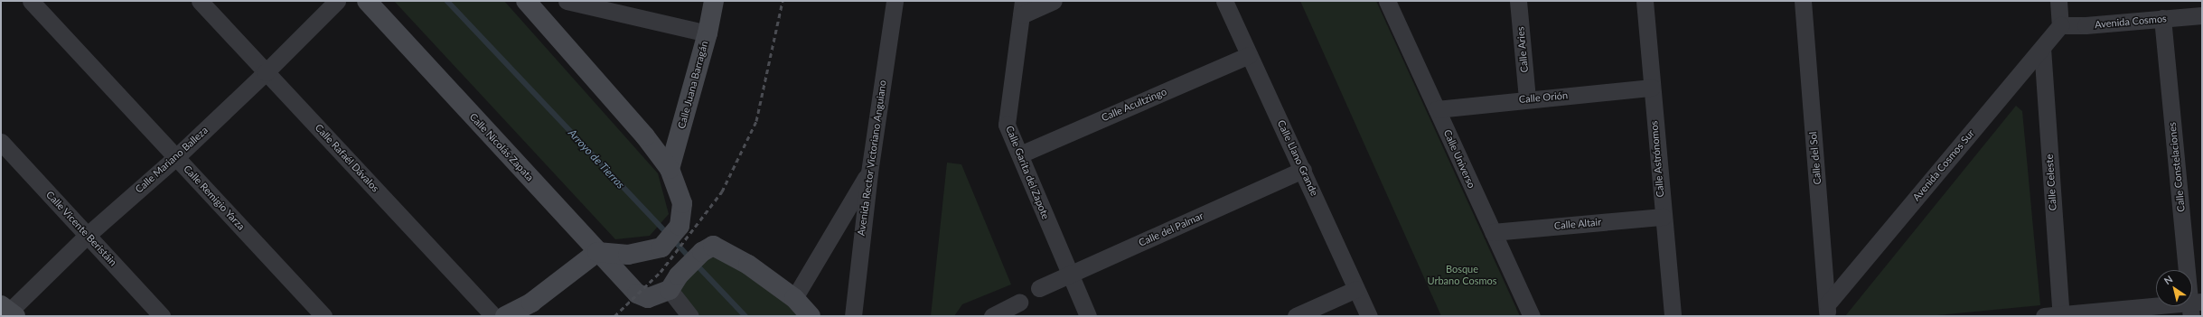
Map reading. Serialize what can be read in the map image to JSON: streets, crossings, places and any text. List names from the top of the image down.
{
  "streets": {
    "street": [
      "Avenida Cosmos",
      "Calle Aries",
      "Calle Juana Barragán",
      "Calle Orión",
      "Calle Acultzingo",
      "Calle Nicolás Zapata",
      "Calle Rafaél Dávalos",
      "Avenida Rector Victoriano Anguiano",
      "Calle Llano Grande",
      "Calle del Sol",
      "Calle Universo",
      "Calle Astrónomos",
      "Calle Mariano Balleza",
      "Avenida Cosmos Sur",
      "Calle Constelaciones",
      "Calle Garita del Zapote",
      "Calle Celeste",
      "Calle Remigio Yarza",
      "Calle Altair",
      "Calle Vicente Beristáin",
      "Calle del Palmar"
    ]
  },
  "crossings": [
    ["Avenida Cosmos", "Avenida Cosmos Sur"],
    ["Avenida Cosmos", "Calle Constelaciones"],
    ["Calle Aries", "Calle Orión"],
    ["Calle Orión", "Calle Universo"],
    ["Calle Orión", "Calle Astrónomos"],
    ["Calle Acultzingo", "Calle Llano Grande"],
    ["Calle Acultzingo", "Calle Garita del Zapote"],
    ["Calle Rafaél Dávalos", "Calle Mariano Balleza"],
    ["Calle Llano Grande", "Calle del Palmar"],
    ["Calle del Sol", "Avenida Cosmos Sur"],
    ["Calle Universo", "Calle Altair"],
    ["Calle Astrónomos", "Calle Altair"],
    ["Calle Mariano Balleza", "Calle Remigio Yarza"],
    ["Calle Mariano Balleza", "Calle Vicente Beristáin"],
    ["Avenida Cosmos Sur", "Calle Celeste"],
    ["Calle Garita del Zapote", "Calle del Palmar"]
  ],
  "water": ["Arroyo de Tierras"],
  "parks": ["Bosque Urbano Cosmos"],
  "north": "top left"
}
